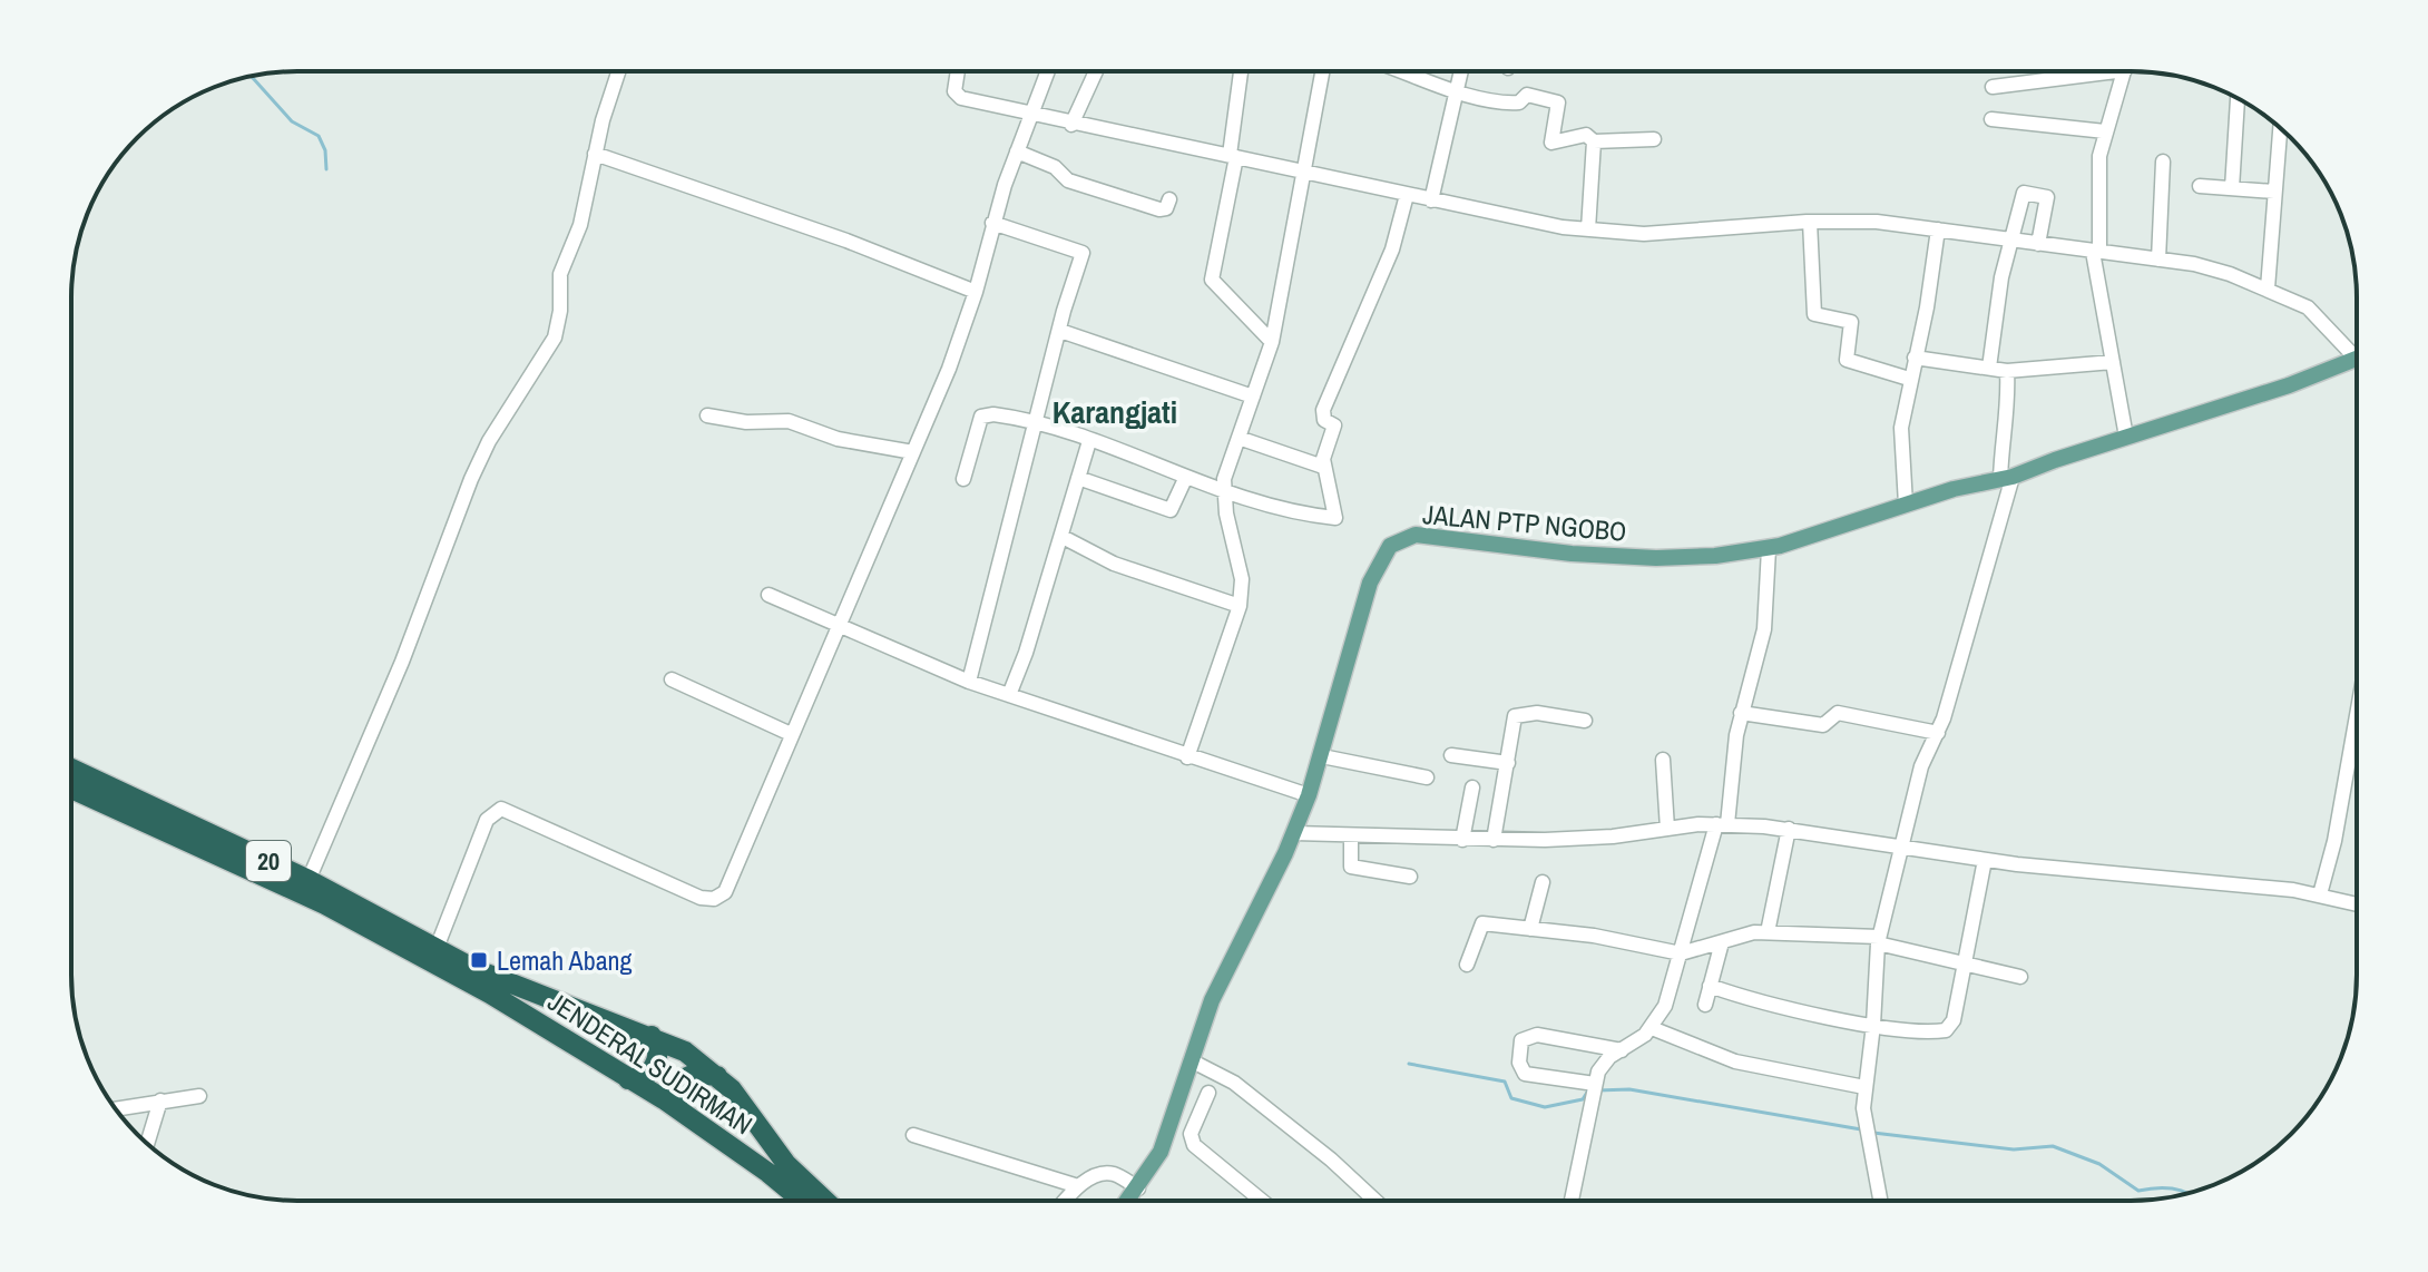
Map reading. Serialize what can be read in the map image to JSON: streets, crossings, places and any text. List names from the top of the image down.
{
  "streets": {
    "highway": ["20", "JENDERAL SUDIRMAN"],
    "main road": ["JALAN PTP NGOBO"]
  },
  "districts": ["Karangjati"],
  "places": {
    "transit": ["Lemah Abang"]
  }
}
